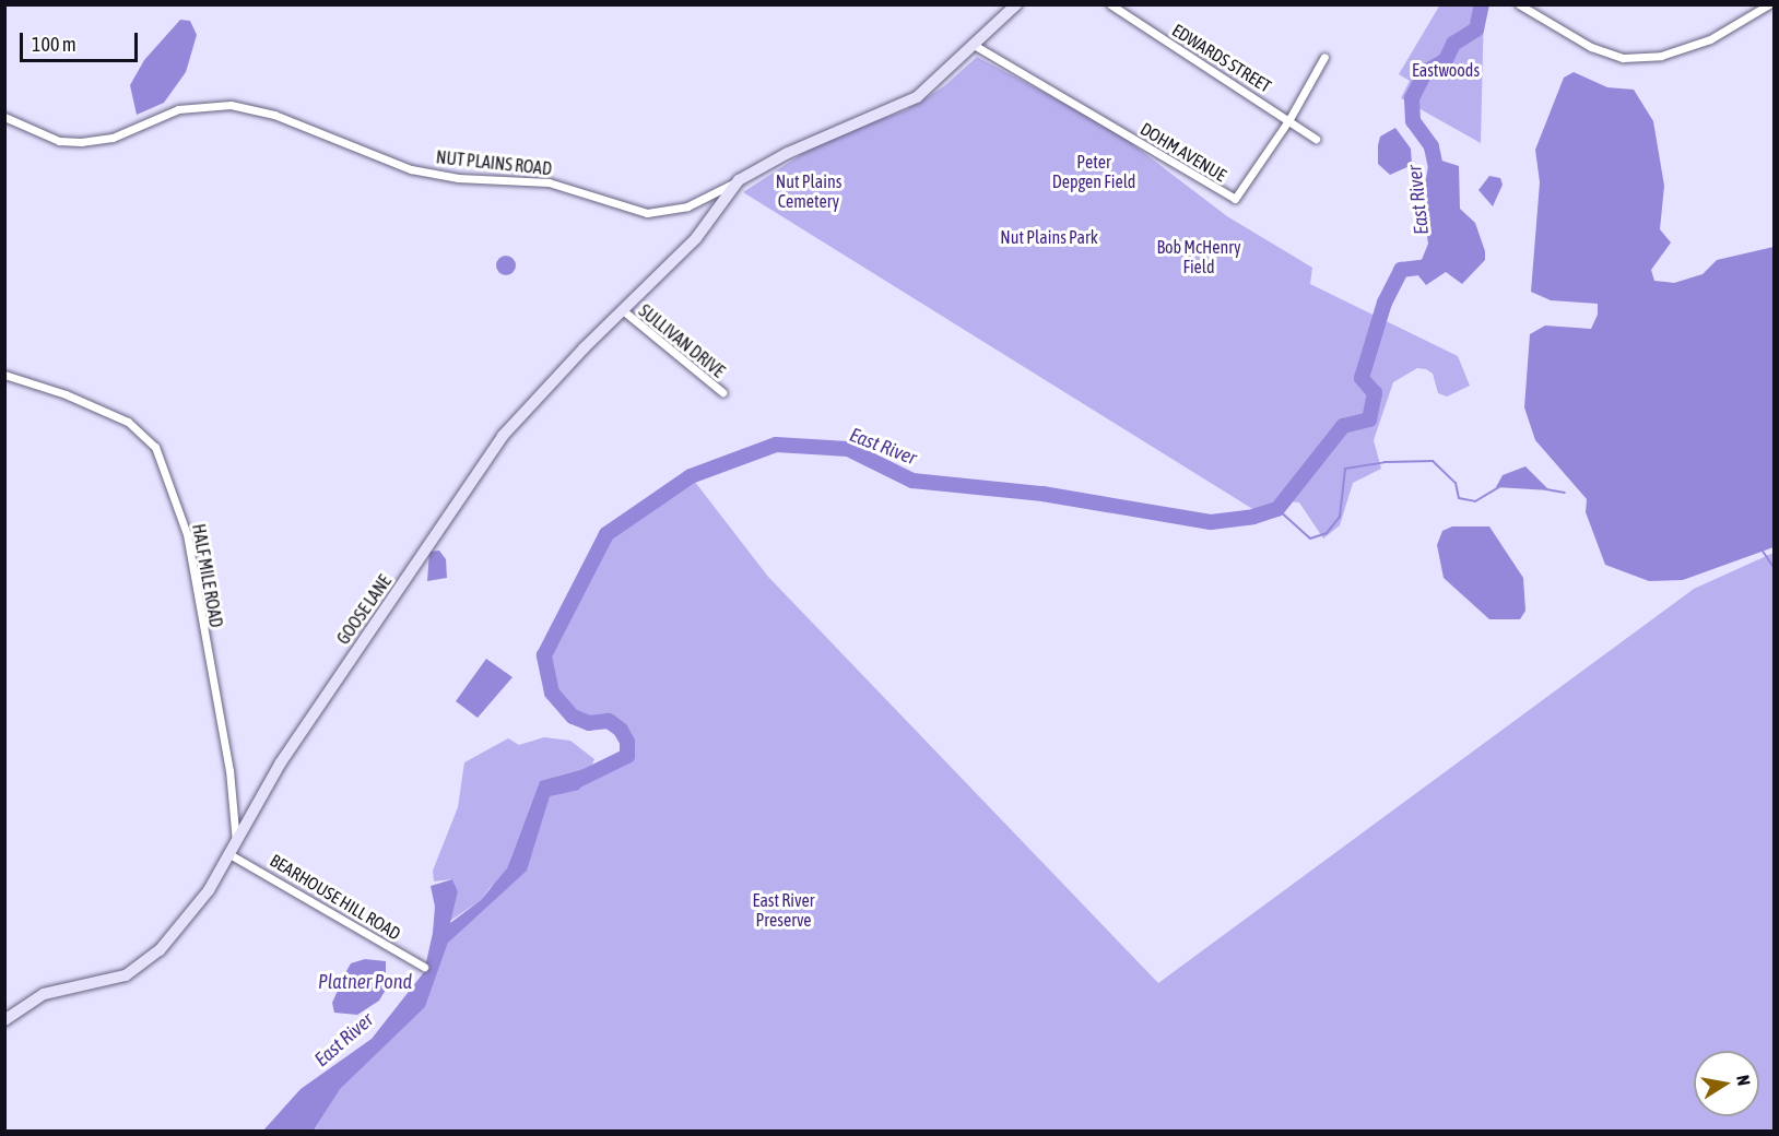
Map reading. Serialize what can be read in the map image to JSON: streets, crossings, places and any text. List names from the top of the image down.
{
  "streets": {
    "street": [
      "EDWARDS STREET",
      "DOHM AVENUE",
      "NUT PLAINS ROAD",
      "SULLIVAN DRIVE",
      "HALF MILE ROAD",
      "GOOSE LANE",
      "BEARHOUSE HILL ROAD"
    ]
  },
  "crossings": [
    ["EDWARDS STREET", "DOHM AVENUE"],
    ["DOHM AVENUE", "NUT PLAINS ROAD"],
    ["NUT PLAINS ROAD", "GOOSE LANE"],
    ["SULLIVAN DRIVE", "GOOSE LANE"],
    ["HALF MILE ROAD", "GOOSE LANE"],
    ["GOOSE LANE", "BEARHOUSE HILL ROAD"]
  ],
  "water": ["East River", "Platner Pond"],
  "parks": [
    "Eastwoods",
    "Peter Depgen Field",
    "Nut Plains Cemetery",
    "Nut Plains Park",
    "Bob McHenry Field",
    "East River Preserve"
  ],
  "scale_bar": "100 m",
  "north": "right"
}
